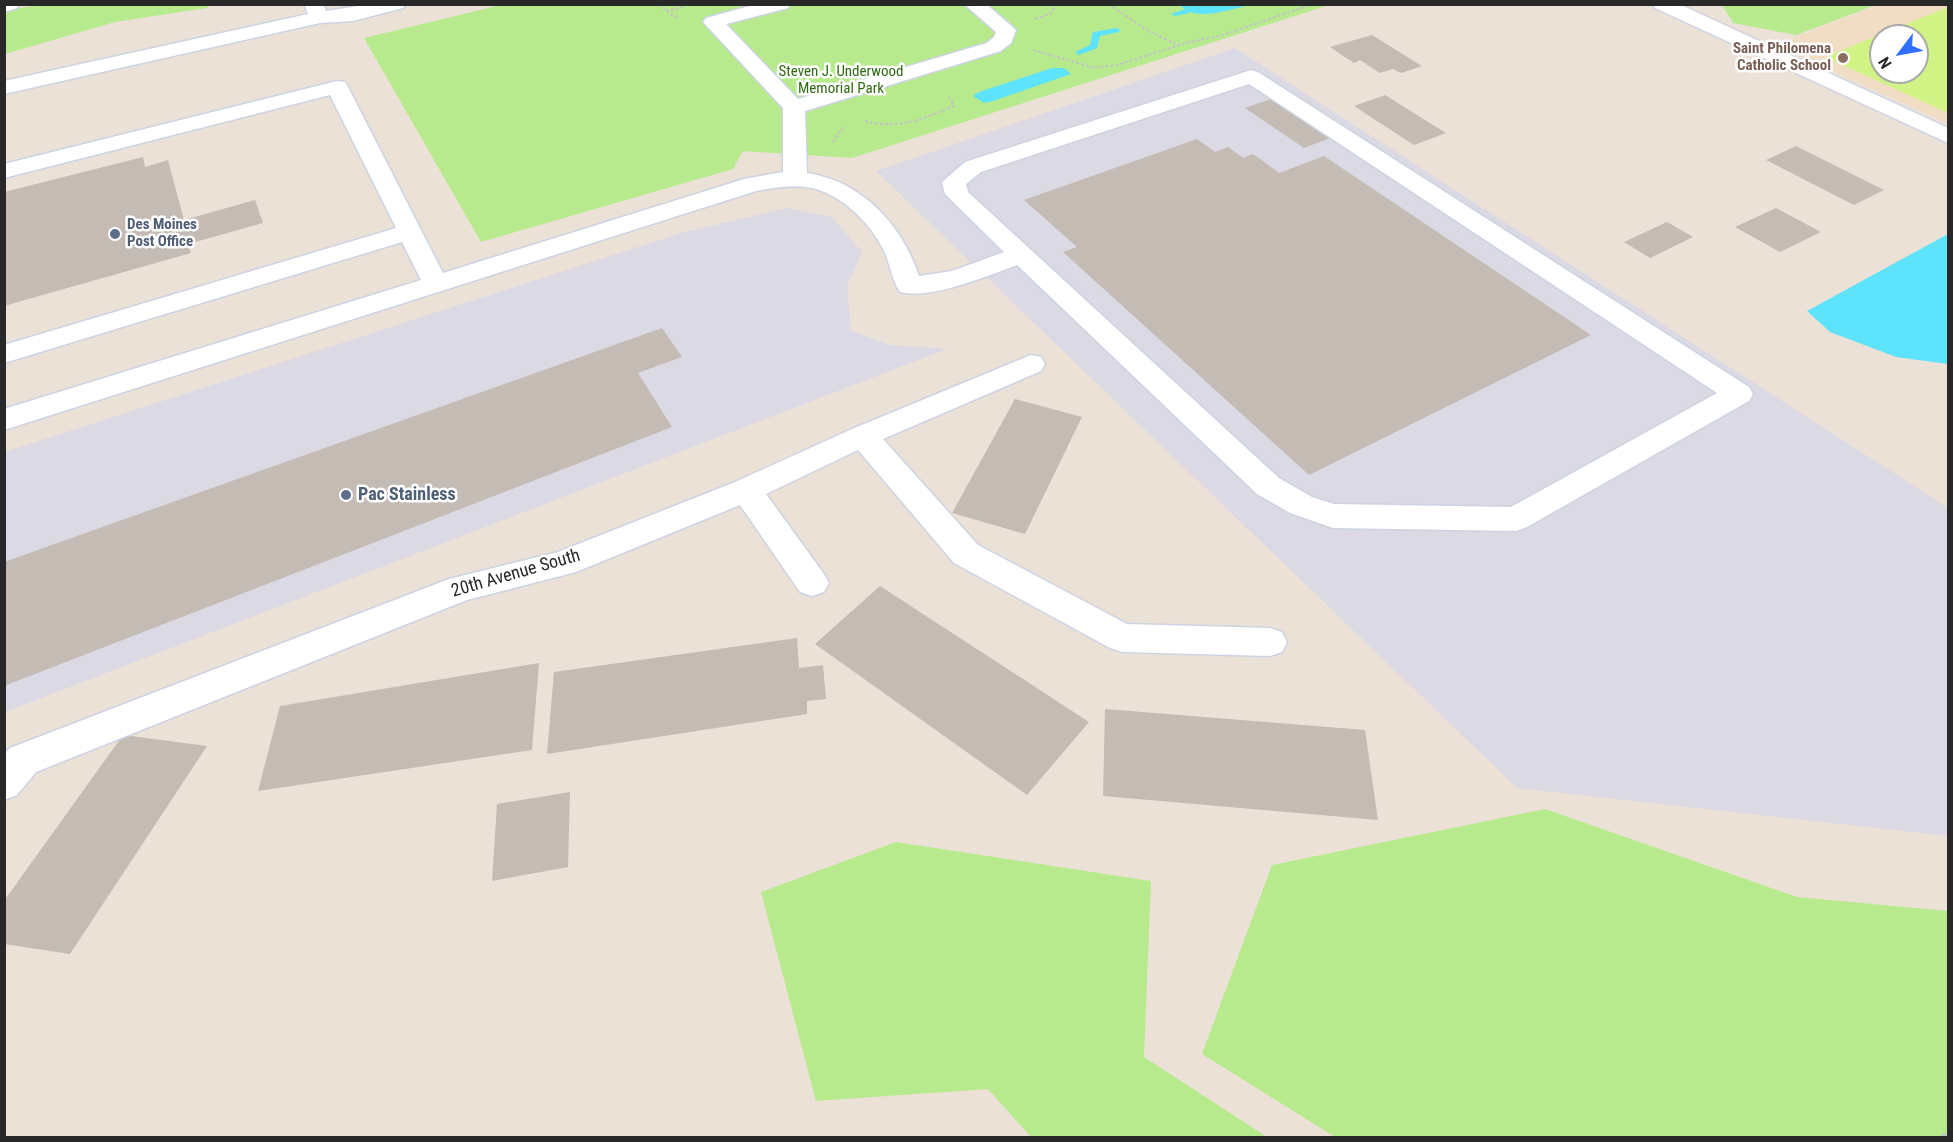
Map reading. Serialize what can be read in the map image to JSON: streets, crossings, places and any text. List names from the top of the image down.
{
  "streets": {
    "street": ["20th Avenue South"]
  },
  "parks": ["Steven J. Underwood Memorial Park"],
  "places": ["Saint Philomena Catholic School", "Des Moines Post Office", "Pac Stainless"],
  "north": "bottom left"
}
